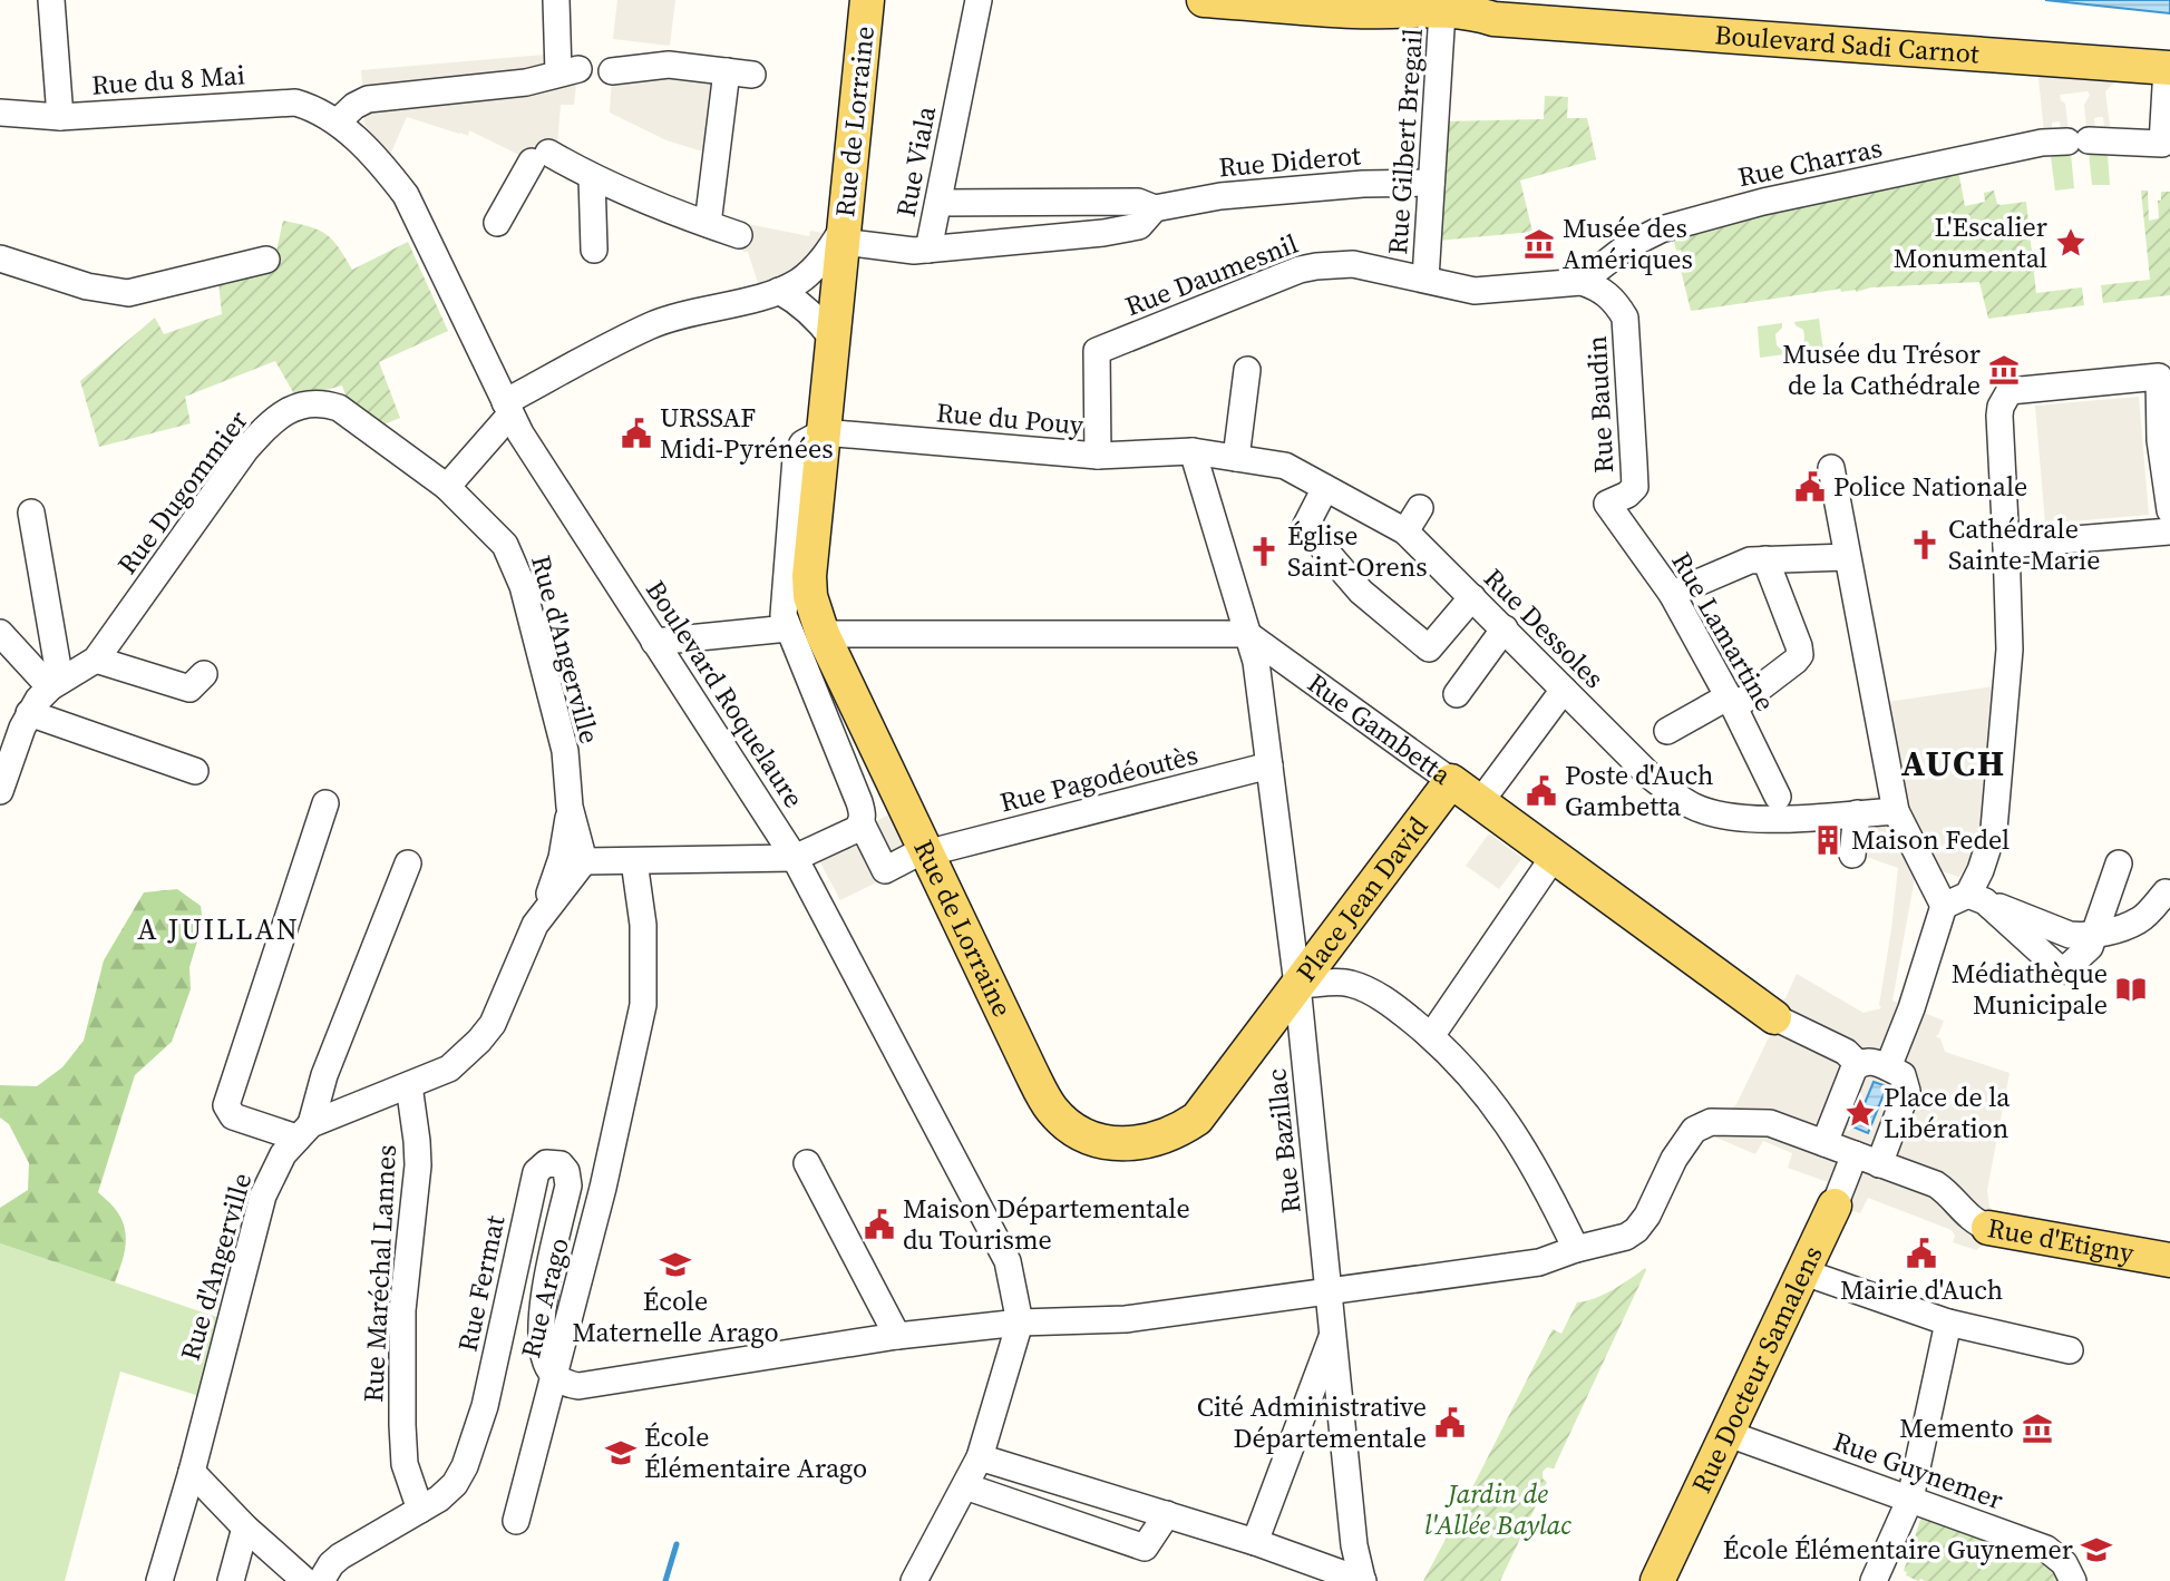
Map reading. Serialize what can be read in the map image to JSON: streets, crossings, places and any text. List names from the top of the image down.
{
  "streets": {
    "main road": [
      "Boulevard Sadi Carnot",
      "Rue de Lorraine",
      "Rue Gambetta",
      "Place Jean David",
      "Rue d'Etigny",
      "Rue Docteur Samalens"
    ],
    "street": [
      "Rue du 8 Mai",
      "Rue Gilbert Bregail",
      "Rue Viala",
      "Rue Diderot",
      "Rue Charras",
      "Rue Daumesnil",
      "Rue Baudin",
      "Rue du Pouy",
      "Rue Dugommier",
      "Rue Dessoles",
      "Rue Lamartine",
      "Rue d'Angerville",
      "Boulevard Roquelaure",
      "Rue Pagodéoutès",
      "Rue Bazillac",
      "Rue Maréchal Lannes",
      "Rue Fermat",
      "Rue Arago",
      "Rue Guynemer"
    ]
  },
  "crossings": [
    ["Boulevard Sadi Carnot", "Rue Gilbert Bregail"],
    ["Boulevard Sadi Carnot", "Rue Charras"],
    ["Rue du 8 Mai", "Boulevard Roquelaure"],
    ["Rue de Lorraine", "Rue Viala"],
    ["Rue de Lorraine", "Rue du Pouy"],
    ["Rue de Lorraine", "Place Jean David"],
    ["Rue de Lorraine", "Rue Bazillac"],
    ["Rue Gilbert Bregail", "Rue Diderot"],
    ["Rue Gilbert Bregail", "Rue Daumesnil"],
    ["Rue Viala", "Rue Diderot"],
    ["Rue Charras", "Rue Daumesnil"],
    ["Rue Charras", "Rue Baudin"],
    ["Rue Daumesnil", "Rue Baudin"],
    ["Rue Daumesnil", "Rue du Pouy"],
    ["Rue Baudin", "Rue Lamartine"],
    ["Rue du Pouy", "Rue Dessoles"],
    ["Rue du Pouy", "Rue Bazillac"],
    ["Rue Dugommier", "Rue d'Angerville"],
    ["Rue Dessoles", "Rue Bazillac"],
    ["Rue d'Angerville", "Rue Maréchal Lannes"],
    ["Boulevard Roquelaure", "Rue Arago"],
    ["Rue Gambetta", "Place Jean David"],
    ["Rue Gambetta", "Rue Bazillac"],
    ["Rue Pagodéoutès", "Rue Bazillac"],
    ["Place Jean David", "Rue Bazillac"],
    ["Place Jean David", "Rue Arago"],
    ["Rue Bazillac", "Rue Arago"],
    ["Rue Maréchal Lannes", "Rue Fermat"],
    ["Rue Fermat", "Rue Arago"],
    ["Rue Docteur Samalens", "Rue Guynemer"]
  ],
  "districts": ["AUCH", "A JUILLAN"],
  "parks": ["Jardin de l'Allée Baylac"],
  "places": {
    "place": ["L'Escalier Monumental", "Place de la Libération"],
    "museum": ["Musée des Amériques", "Musée du Trésor de la Cathédrale", "Memento"],
    "public building": [
      "URSSAF Midi-Pyrénées",
      "Police Nationale",
      "Poste d'Auch Gambetta",
      "Maison Départementale du Tourisme",
      "Mairie d'Auch",
      "Cité Administrative Départementale"
    ],
    "church": ["Cathédrale Sainte-Marie", "Église Saint-Orens"],
    "building": ["Maison Fedel"],
    "library": ["Médiathèque Municipale"],
    "school or university": ["École Maternelle Arago", "École Élémentaire Arago", "École Élémentaire Guynemer"]
  }
}
